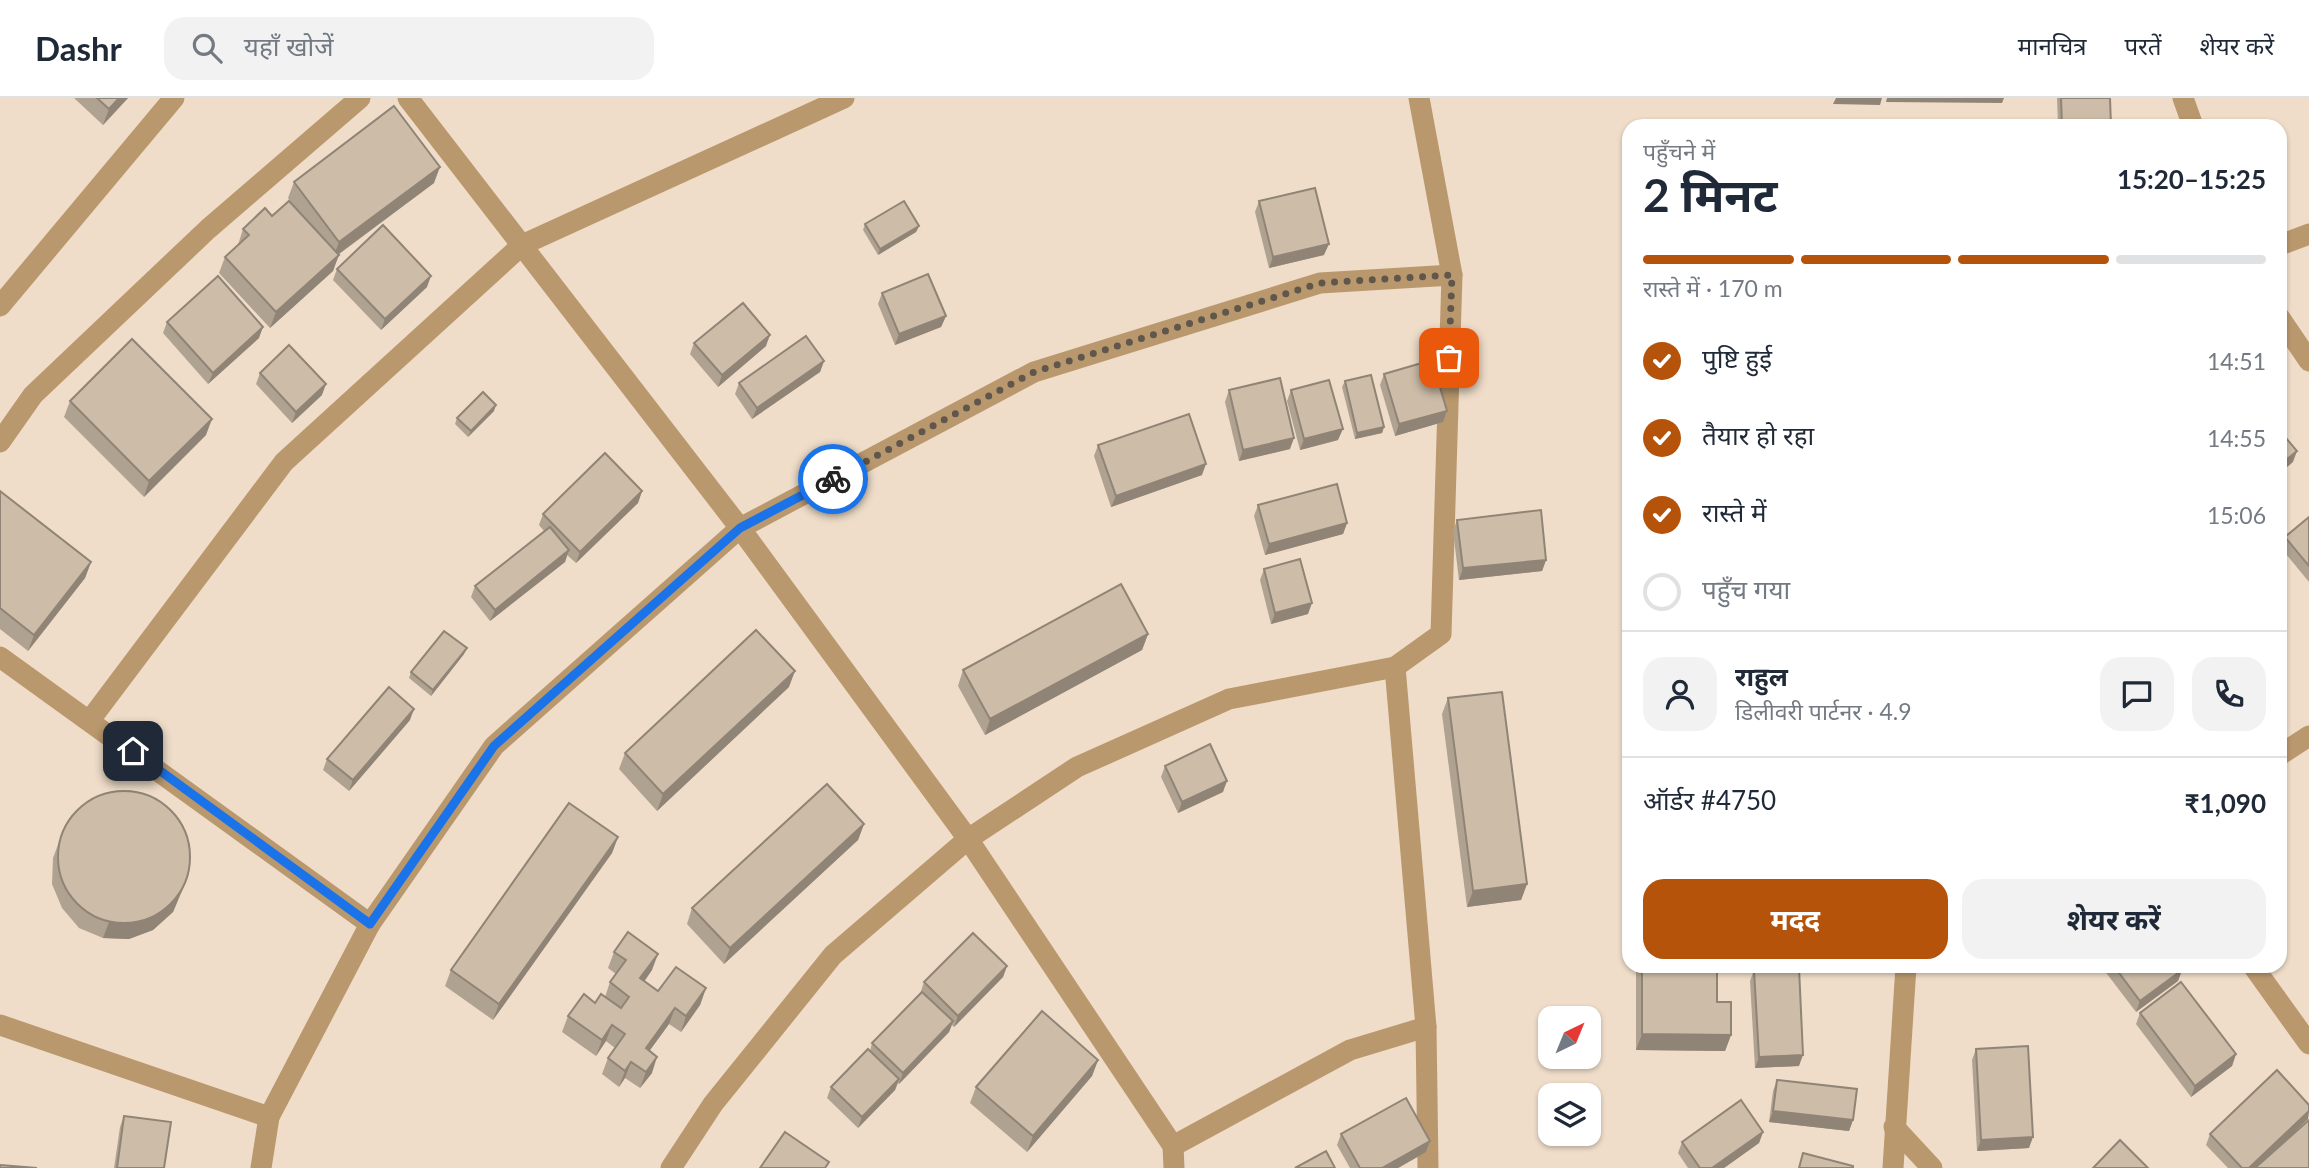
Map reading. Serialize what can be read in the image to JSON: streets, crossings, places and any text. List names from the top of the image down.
{
  "north": "top right",
  "page": {
    "header": "Dashr",
    "search": "यहाँ खोजें",
    "nav": ["मानचित्र", "परतें", "शेयर करें"],
    "heading": ["2 मिनट", "पहुँचने में", "15:20–15:25"],
    "panel": [
      "राहुल",
      "डिलीवरी पार्टनर · 4.9",
      "ऑर्डर #4750",
      "₹1,090"
    ],
    "bar": "रास्ते में · 170 m",
    "list": [
      ["पुष्टि हुई", "14:51"],
      ["तैयार हो रहा", "14:55"],
      ["रास्ते में", "15:06"],
      "पहुँच गया"
    ],
    "buttons": ["मदद", "शेयर करें"]
  }
}
